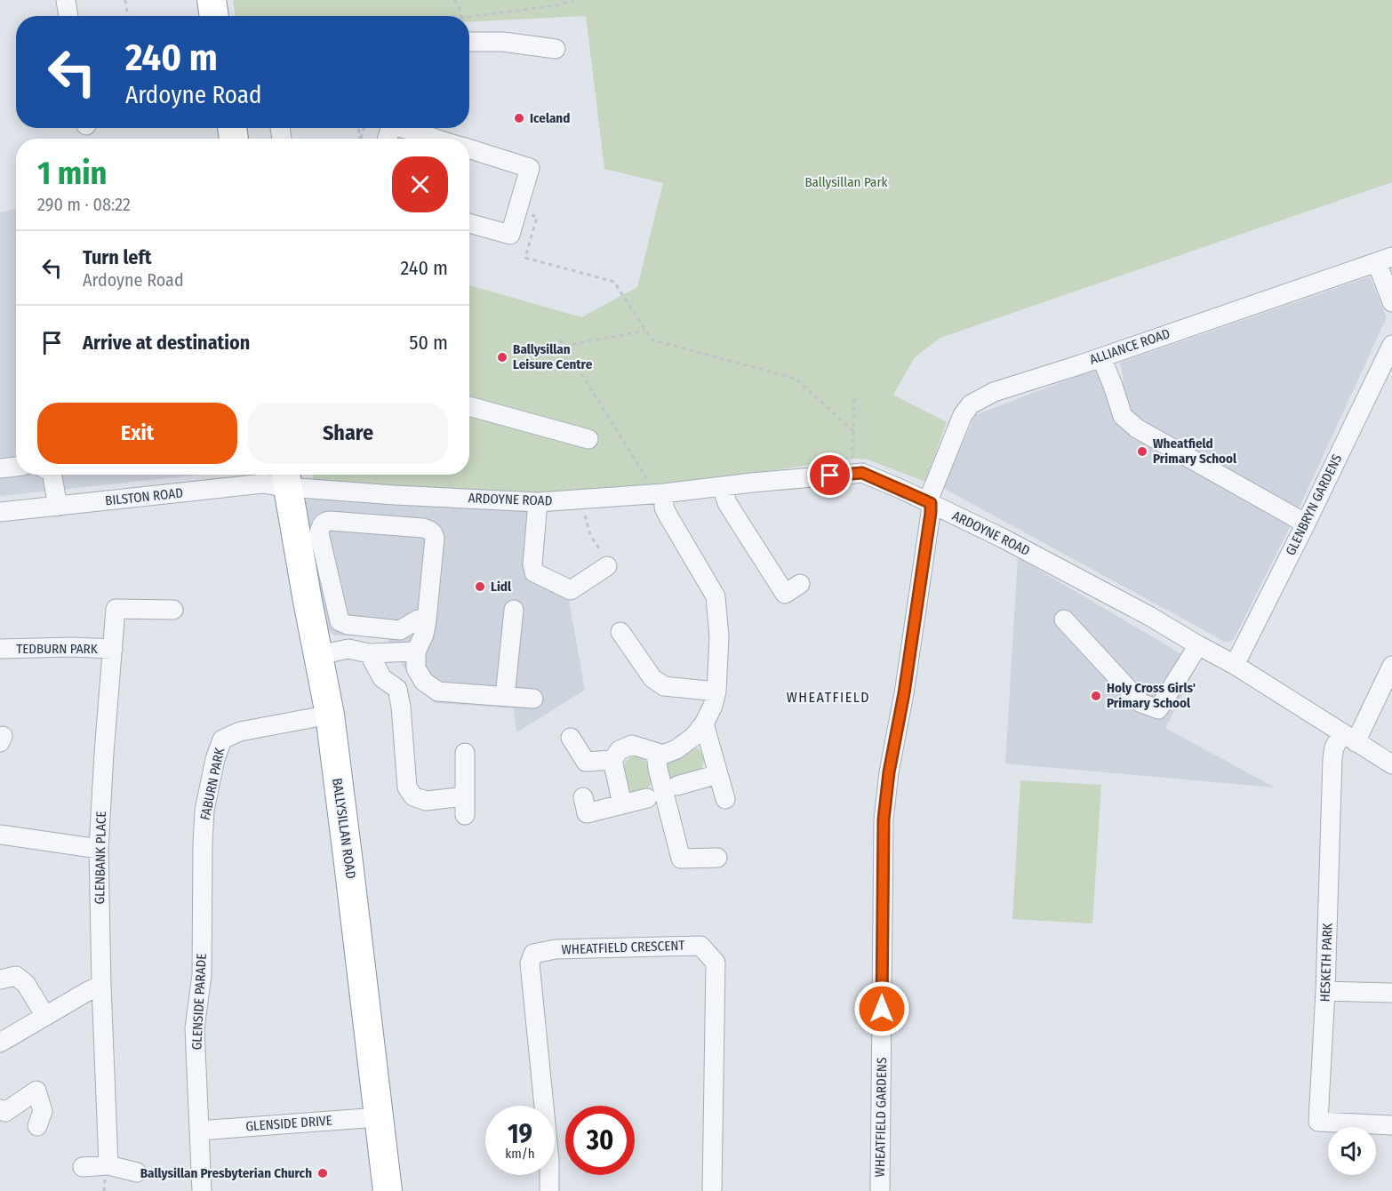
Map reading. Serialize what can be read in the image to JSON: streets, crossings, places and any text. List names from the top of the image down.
{
  "streets": {
    "highway": ["BALLYSILLAN ROAD"],
    "street": [
      "ALLIANCE ROAD",
      "BILSTON ROAD",
      "ARDOYNE ROAD",
      "GLENBRYN GARDENS",
      "TEDBURN PARK",
      "FABURN PARK",
      "GLENBANK PLACE",
      "WHEATFIELD CRESCENT",
      "HESKETH PARK",
      "GLENSIDE PARADE",
      "WHEATFIELD GARDENS",
      "GLENSIDE DRIVE"
    ]
  },
  "crossings": [
    ["ALLIANCE ROAD", "ARDOYNE ROAD"],
    ["ALLIANCE ROAD", "WHEATFIELD GARDENS"],
    ["BILSTON ROAD", "ARDOYNE ROAD"],
    ["BILSTON ROAD", "BALLYSILLAN ROAD"],
    ["ARDOYNE ROAD", "GLENBRYN GARDENS"],
    ["ARDOYNE ROAD", "BALLYSILLAN ROAD"],
    ["ARDOYNE ROAD", "HESKETH PARK"],
    ["ARDOYNE ROAD", "WHEATFIELD GARDENS"],
    ["TEDBURN PARK", "GLENBANK PLACE"],
    ["FABURN PARK", "BALLYSILLAN ROAD"],
    ["FABURN PARK", "GLENSIDE PARADE"],
    ["BALLYSILLAN ROAD", "GLENSIDE DRIVE"],
    ["GLENSIDE PARADE", "GLENSIDE DRIVE"]
  ],
  "districts": ["WHEATFIELD"],
  "parks": ["Ballysillan Park"],
  "places": [
    "Iceland",
    "Ballysillan Leisure Centre",
    "Wheatfield Primary School",
    "Lidl",
    "Holy Cross Girls' Primary School",
    "Ballysillan Presbyterian Church"
  ],
  "page": {
    "turn": ["240 m", "Ardoyne Road"],
    "heading": ["1 min", "290 m · 08:22"],
    "list": [
      {
        "name": "Turn left",
        "note": "Ardoyne Road",
        "value": "240 m"
      },
      {
        "name": "Arrive at destination",
        "value": "50 m"
      }
    ],
    "buttons": ["Exit", "Share"],
    "speed": "19 km/h",
    "limit": "30"
  }
}
